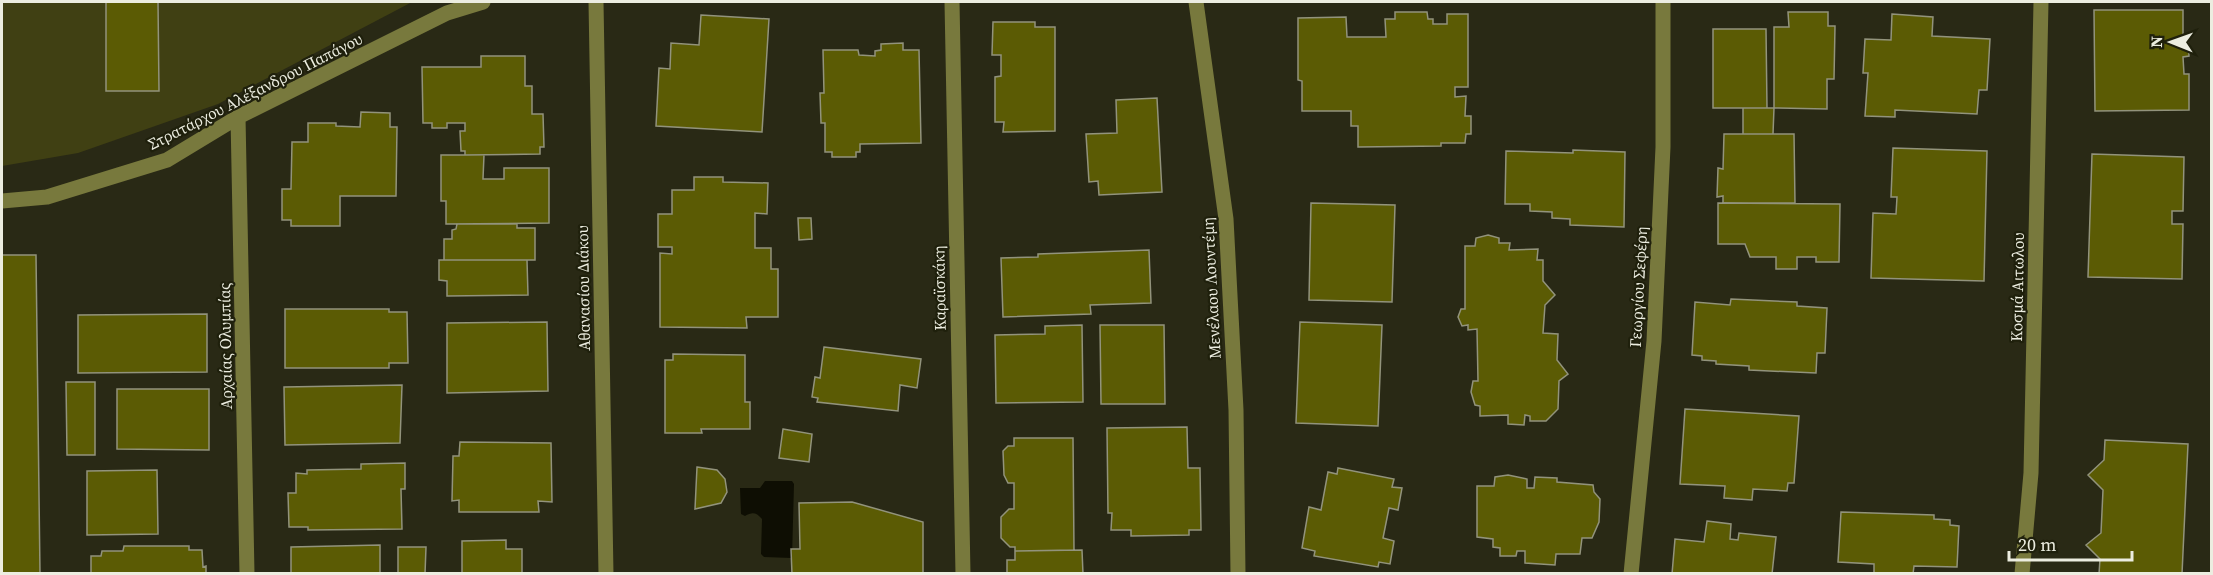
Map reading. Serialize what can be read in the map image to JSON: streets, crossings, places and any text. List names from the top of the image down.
{
  "streets": {
    "street": [
      "Στρατάρχου Αλέξανδρου Παπάγου",
      "Γεωργίου Σεφέρη",
      "Κοσμά Αιτωλου",
      "Αθανασίου Διάκου",
      "Καραϊσκάκη",
      "Μενέλαου Λουντέμη",
      "Αρχαίας Ολυμπίας"
    ]
  },
  "crossings": [
    ["Στρατάρχου Αλέξανδρου Παπάγου", "Αρχαίας Ολυμπίας"]
  ],
  "scale_bar": "20 m",
  "north": "left"
}
